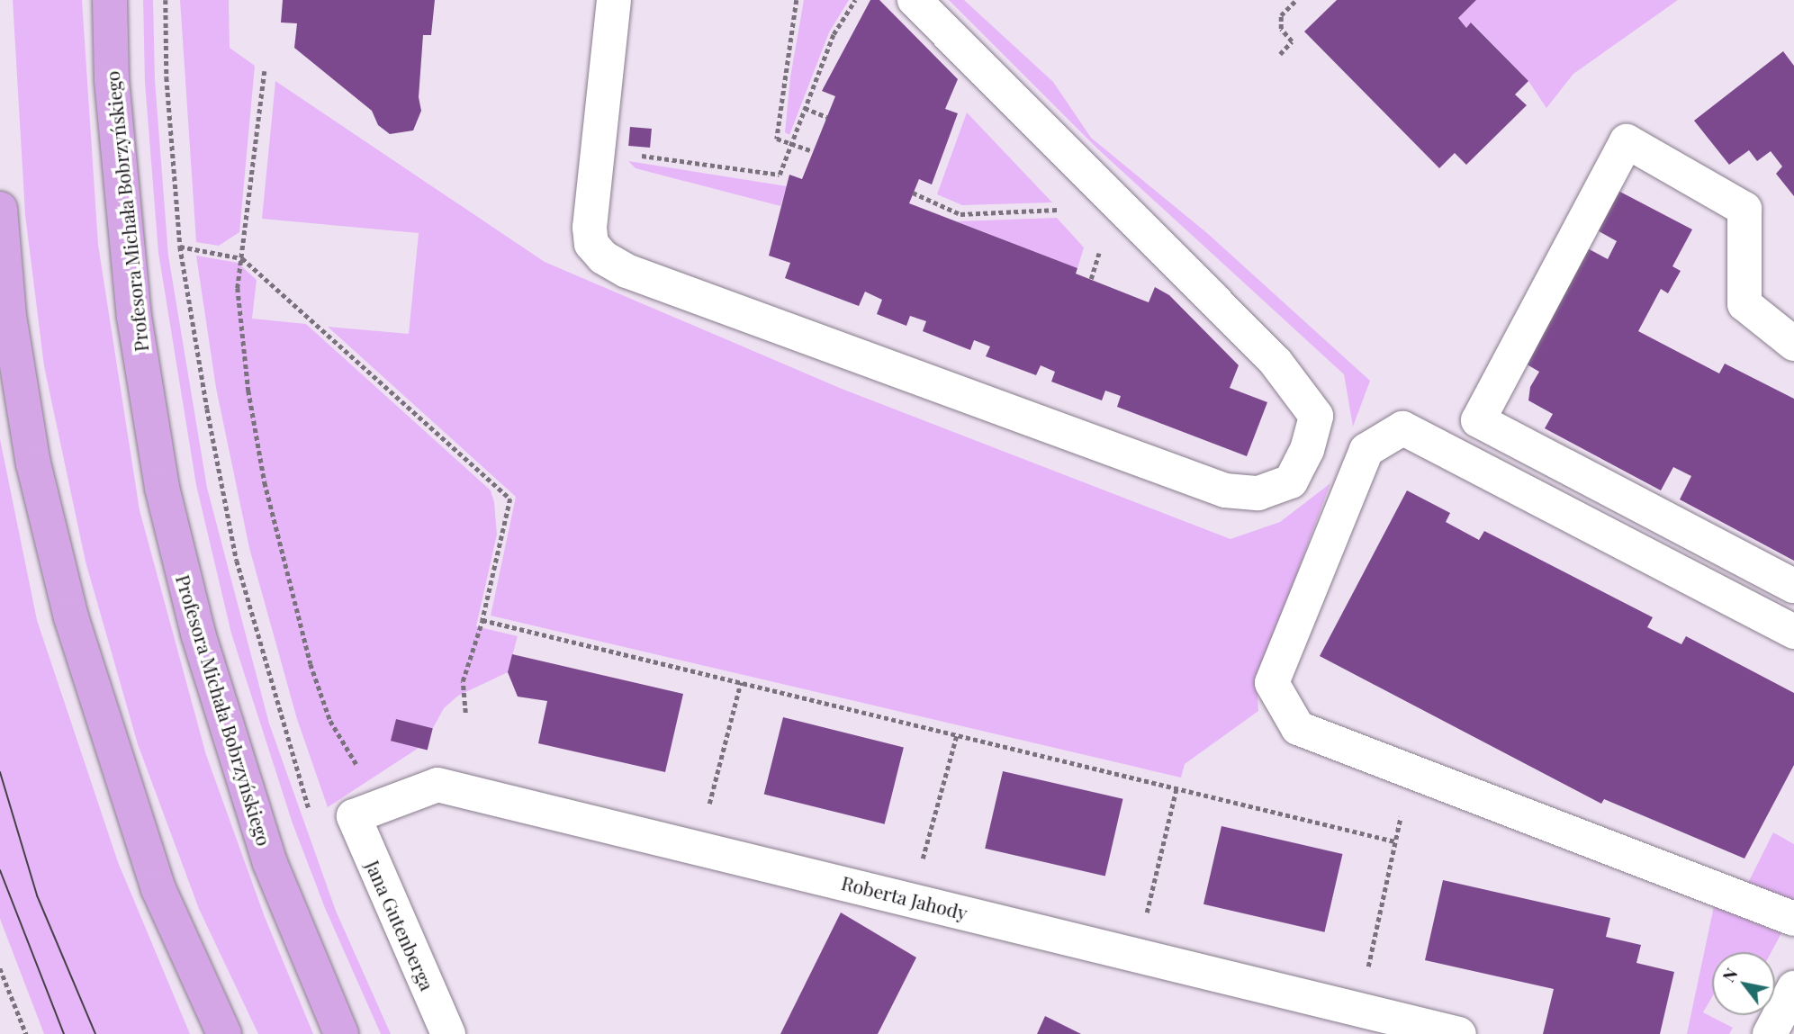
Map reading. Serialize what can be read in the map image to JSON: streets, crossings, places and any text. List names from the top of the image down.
{
  "streets": {
    "main road": ["Profesora Michała Bobrzyńskiego"],
    "street": ["Roberta Jahody", "Jana Gutenberga"]
  },
  "crossings": [
    ["Roberta Jahody", "Jana Gutenberga"]
  ],
  "north": "top left"
}
